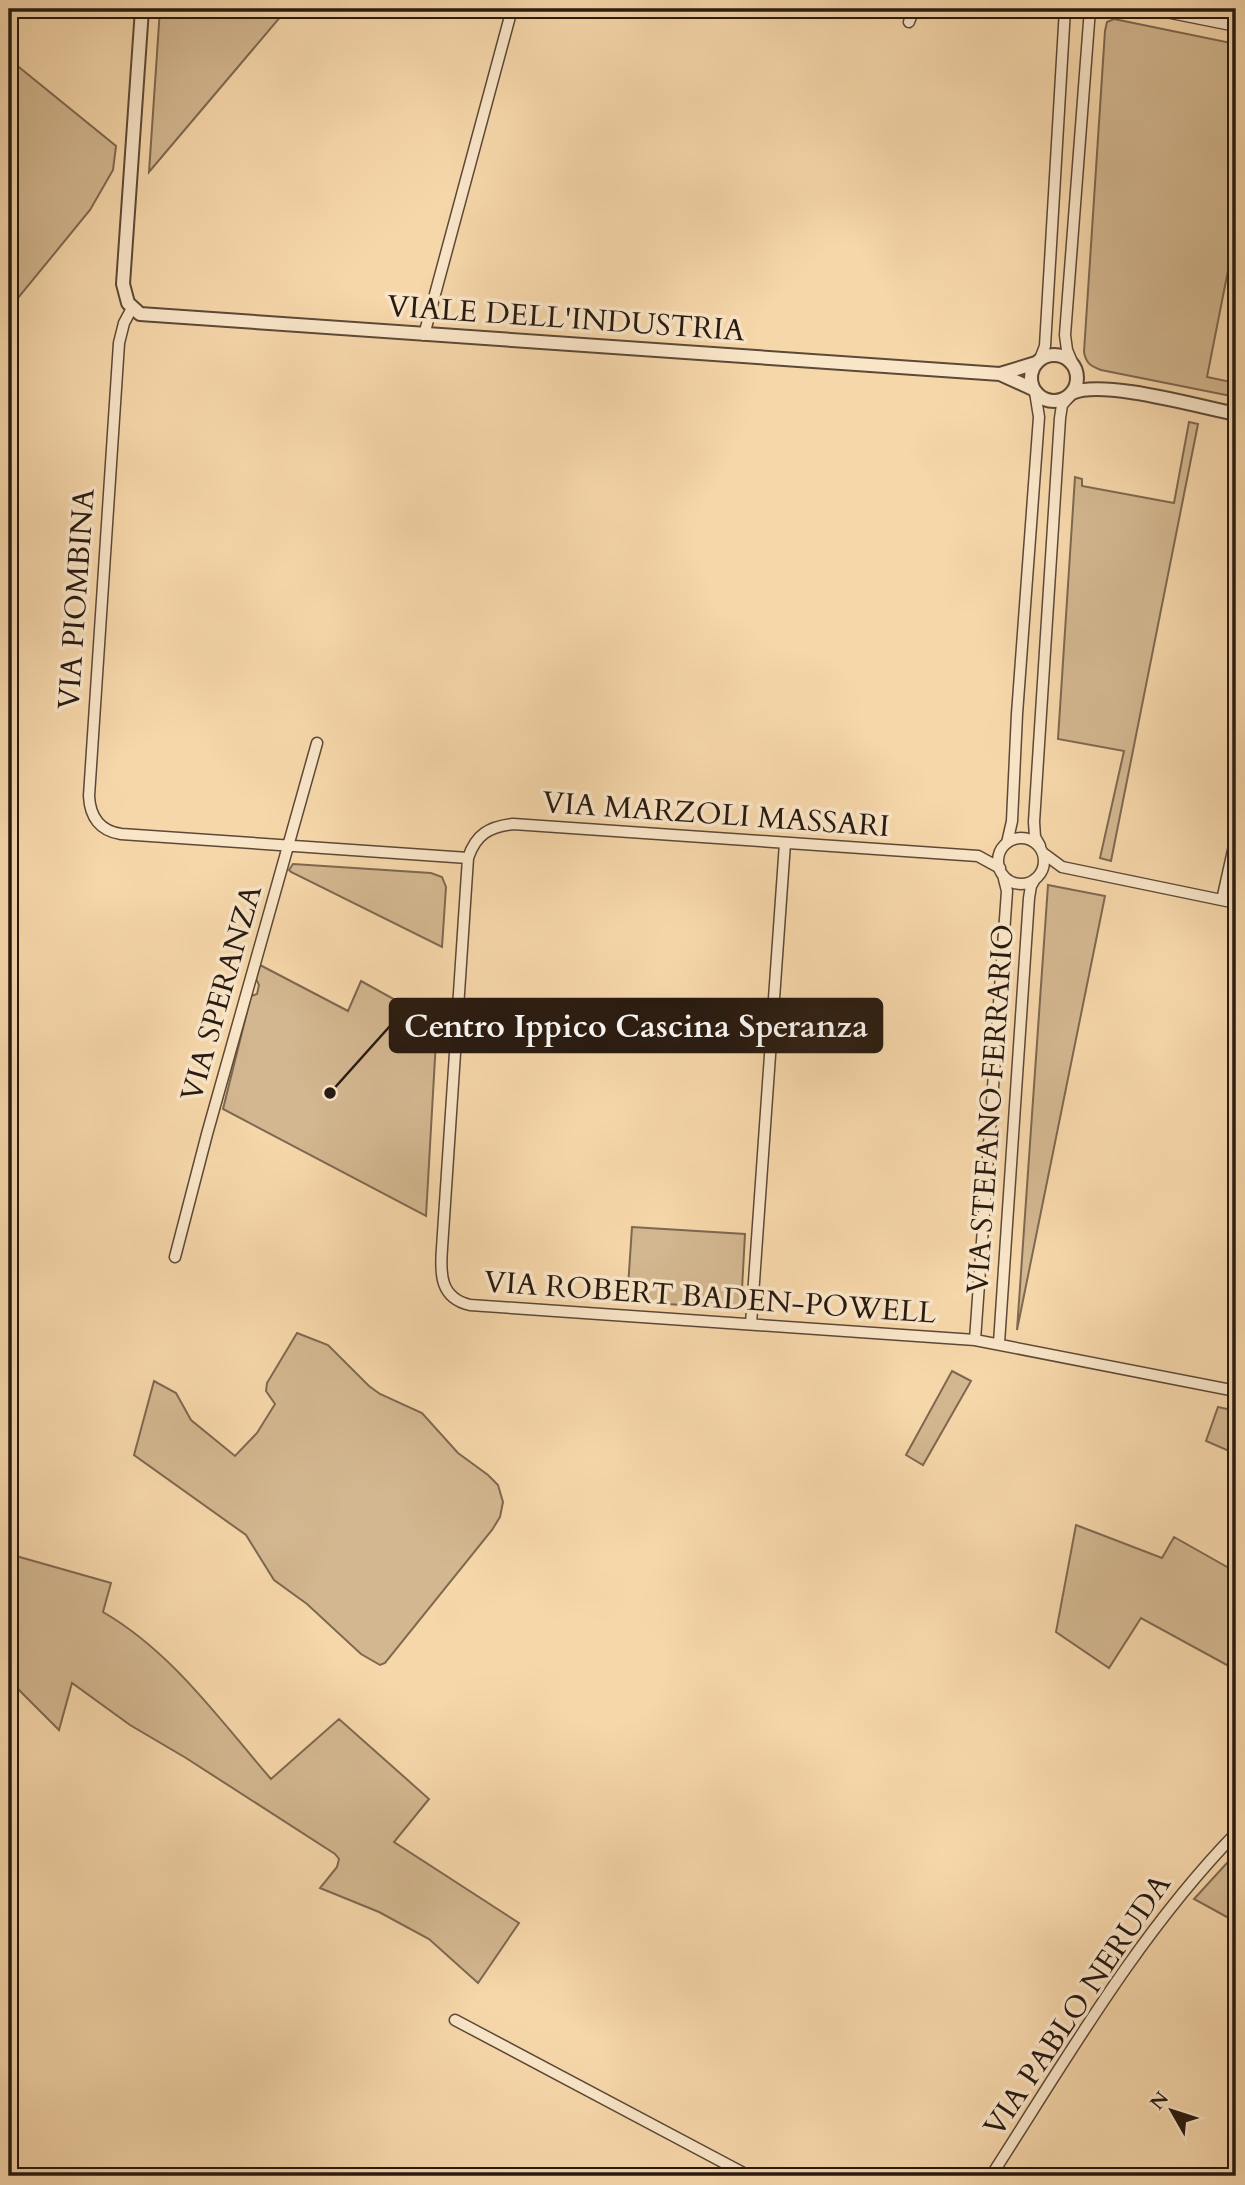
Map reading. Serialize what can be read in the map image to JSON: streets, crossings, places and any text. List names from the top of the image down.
{
  "streets": {
    "street": [
      "VIALE DELL'INDUSTRIA",
      "VIA PIOMBINA",
      "VIA MARZOLI MASSARI",
      "VIA SPERANZA",
      "VIA STEFANO FERRARIO",
      "VIA ROBERT BADEN-POWELL",
      "VIA PABLO NERUDA"
    ]
  },
  "crossings": [
    ["VIALE DELL'INDUSTRIA", "VIA PIOMBINA"],
    ["VIA PIOMBINA", "VIA MARZOLI MASSARI"],
    ["VIA PIOMBINA", "VIA SPERANZA"],
    ["VIA PIOMBINA", "VIA ROBERT BADEN-POWELL"],
    ["VIA MARZOLI MASSARI", "VIA STEFANO FERRARIO"],
    ["VIA MARZOLI MASSARI", "VIA ROBERT BADEN-POWELL"],
    ["VIA STEFANO FERRARIO", "VIA ROBERT BADEN-POWELL"]
  ],
  "places": ["Centro Ippico Cascina Speranza"],
  "north": "top left"
}
